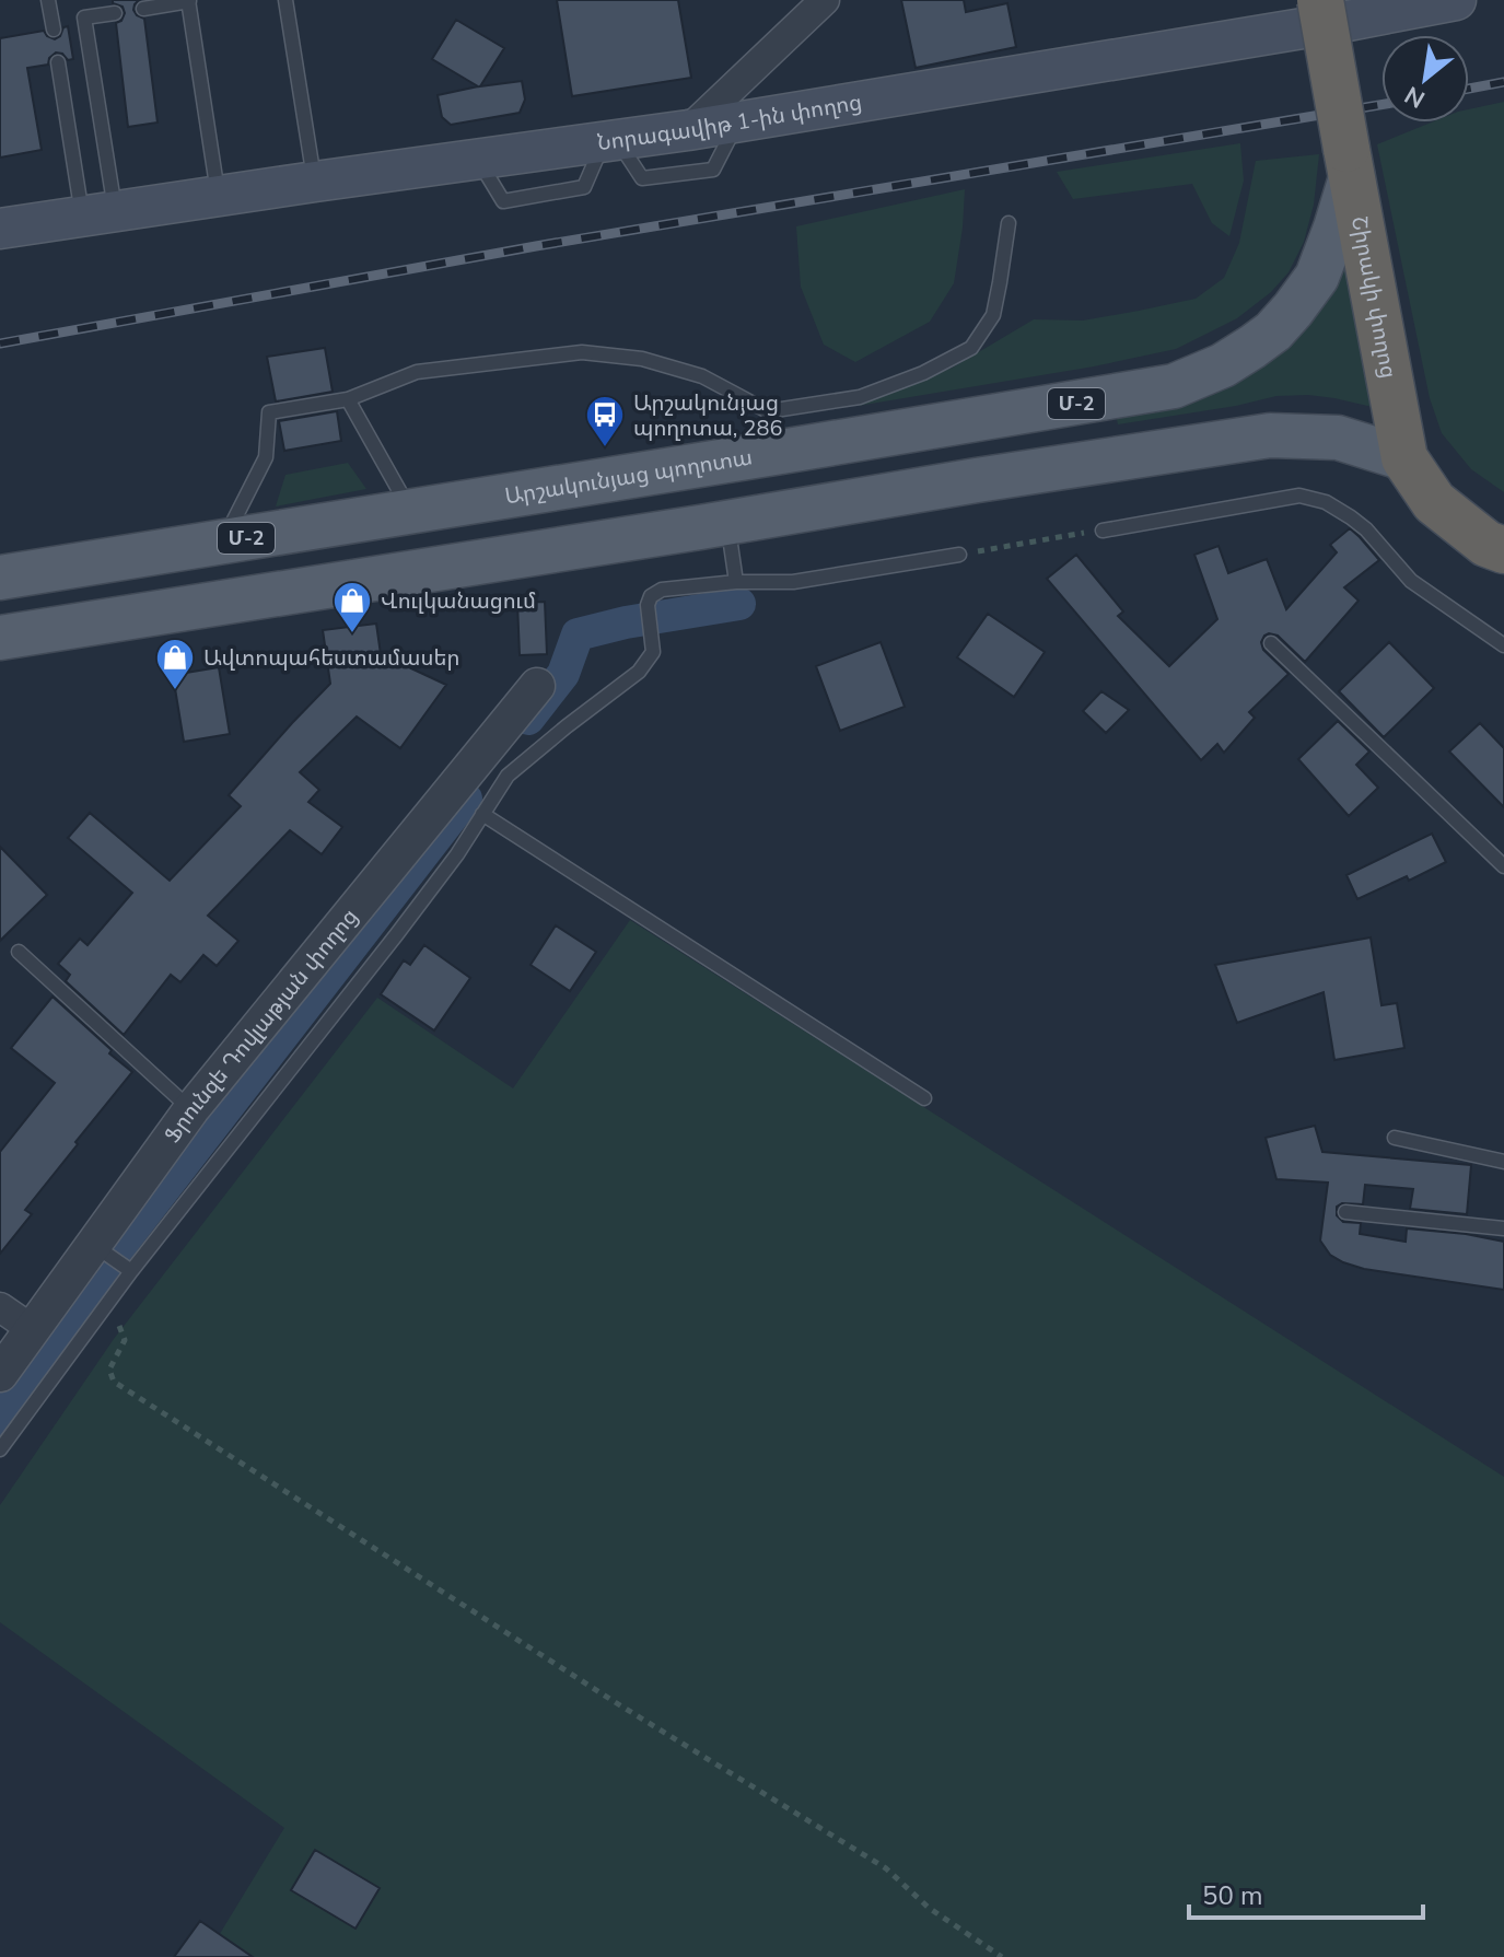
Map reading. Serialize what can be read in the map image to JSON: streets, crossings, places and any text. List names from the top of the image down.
{
  "streets": {
    "highway": ["Շիրակի փողոց", "Մ-2"],
    "main road": ["Նորագավիթ 1-ին փողոց", "Արշակունյաց պողոտա"],
    "street": ["Ֆրունզե Դովլաթյան փողոց"]
  },
  "crossings": [
    ["Շիրակի փողոց", "Արշակունյաց պողոտա"]
  ],
  "places": {
    "bus stop": ["Արշակունյաց պողոտա, 286"],
    "shop": ["Վուլկանացում", "Ավտոպահեստամասեր"]
  },
  "scale_bar": "50 m",
  "north": "bottom left"
}
